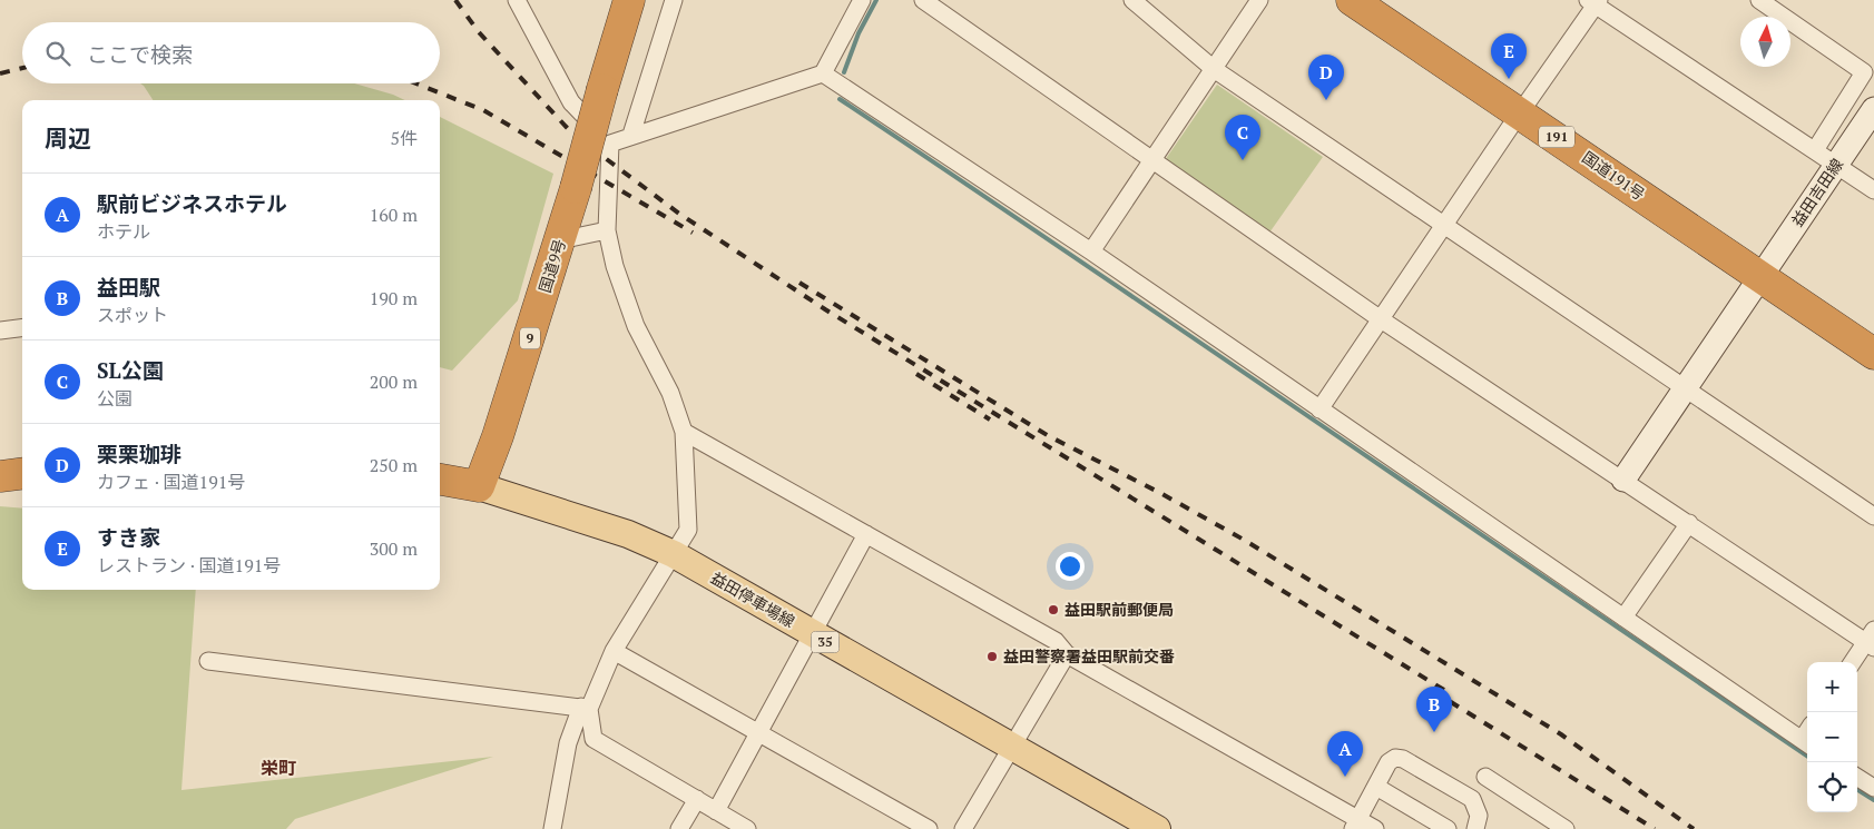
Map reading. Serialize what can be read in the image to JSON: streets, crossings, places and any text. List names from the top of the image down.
{
  "streets": {
    "highway": [
      "191",
      "国道191号",
      "国道9号",
      "9"
    ],
    "main road": ["益田停車場線", "35"],
    "street": ["益田吉田線"]
  },
  "crossings": [
    ["国道191号", "益田吉田線"],
    ["国道9号", "益田停車場線"]
  ],
  "districts": ["栄町"],
  "places": ["益田駅前郵便局", "益田警察署益田駅前交番"],
  "north": "top",
  "page": {
    "search": "ここで検索",
    "pins": [
      "E",
      "D",
      "C",
      "B",
      "A"
    ],
    "heading": ["周辺", "5件"],
    "list": [
      {
        "mark": "A",
        "name": "駅前ビジネスホテル",
        "note": "ホテル",
        "value": "160 m"
      },
      {
        "mark": "B",
        "name": "益田駅",
        "note": "スポット",
        "value": "190 m"
      },
      {
        "mark": "C",
        "name": "SL公園",
        "note": "公園",
        "value": "200 m"
      },
      {
        "mark": "D",
        "name": "栗栗珈琲",
        "note": "カフェ · 国道191号",
        "value": "250 m"
      },
      {
        "mark": "E",
        "name": "すき家",
        "note": "レストラン · 国道191号",
        "value": "300 m"
      }
    ],
    "map_buttons": ["+", "−"]
  }
}
